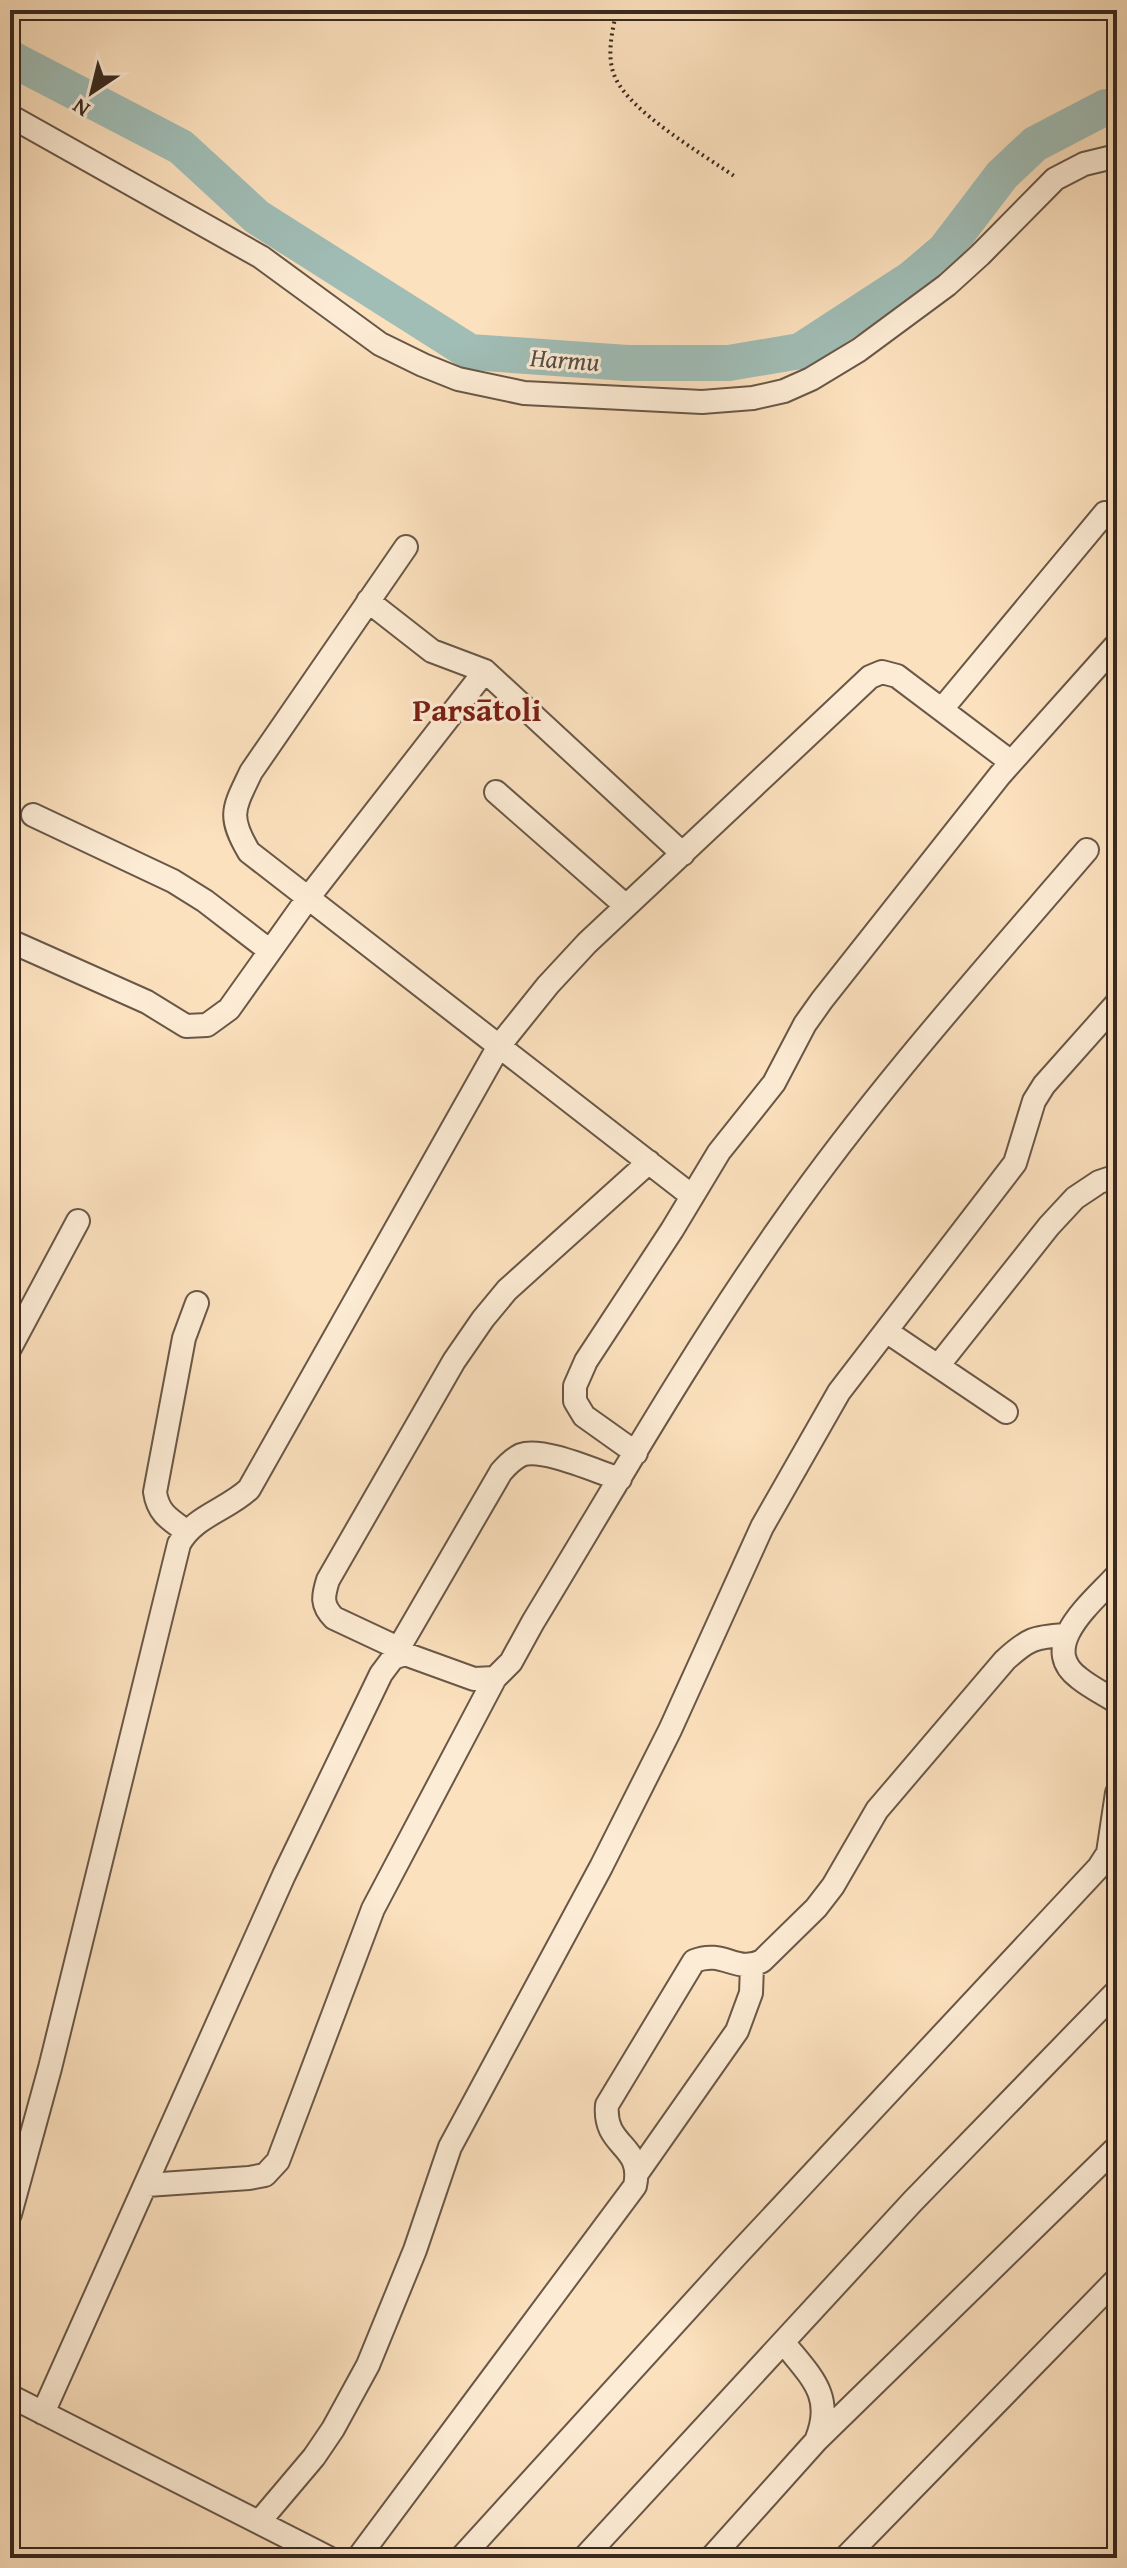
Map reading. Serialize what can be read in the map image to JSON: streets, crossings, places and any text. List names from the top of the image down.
{
  "districts": ["Parsātoli"],
  "water": ["Harmu"],
  "north": "bottom left"
}
